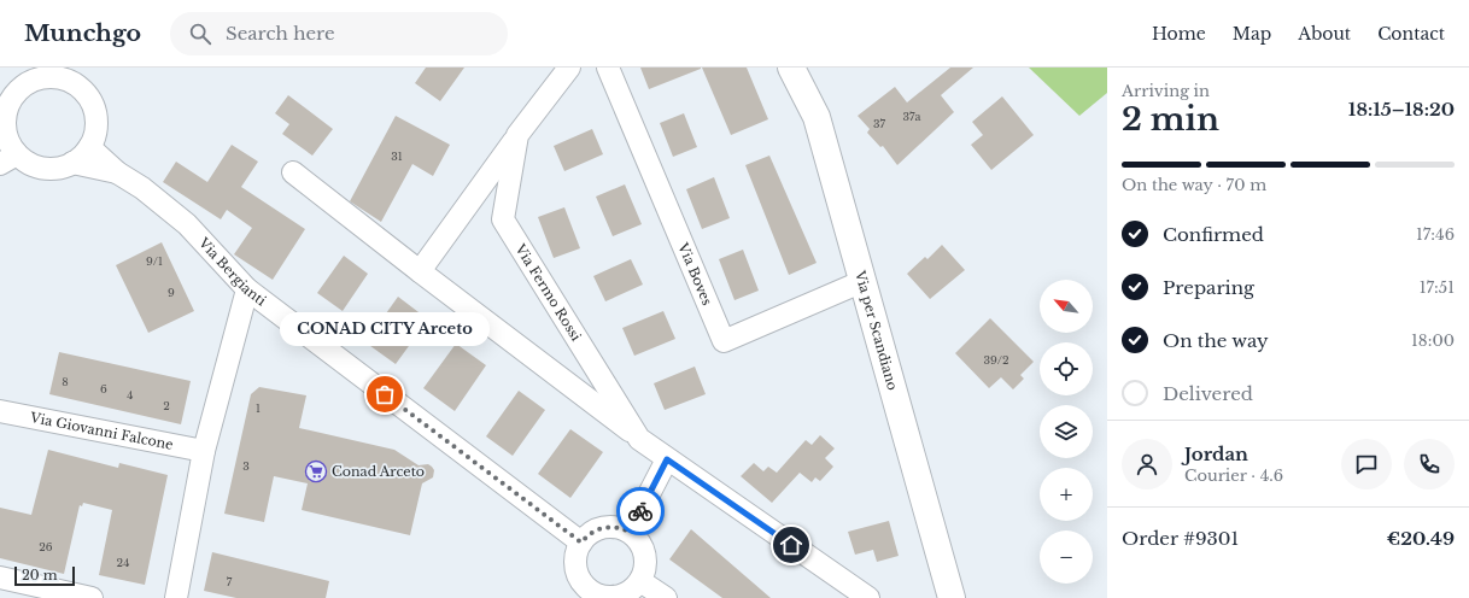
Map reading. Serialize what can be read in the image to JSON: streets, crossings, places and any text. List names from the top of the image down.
{
  "streets": {
    "street": [
      "Via Bergianti",
      "Via Boves",
      "Via Fermo Rossi",
      "Via per Scandiano",
      "Via Giovanni Falcone"
    ]
  },
  "crossings": [
    ["Via Boves", "Via per Scandiano"]
  ],
  "places": {
    "other": ["CONAD CITY Arceto"],
    "supermarket": ["Conad Arceto"]
  },
  "house_numbers": [
    "37a",
    "37",
    "31",
    "9/1",
    "9",
    "39/2",
    "8",
    "6",
    "4",
    "2",
    "1",
    "3",
    "26",
    "24",
    "7"
  ],
  "scale_bar": "20 m",
  "north": "top left",
  "page": {
    "header": "Munchgo",
    "search": "Search here",
    "nav": [
      "Home",
      "Map",
      "About",
      "Contact"
    ],
    "heading": ["2 min", "Arriving in", "18:15–18:20"],
    "panel": [
      "Jordan",
      "Courier · 4.6",
      "Order #9301",
      "€20.49"
    ],
    "bar": "On the way · 70 m",
    "list": [
      ["Confirmed", "17:46"],
      ["Preparing", "17:51"],
      ["On the way", "18:00"],
      "Delivered"
    ],
    "map_buttons": ["+", "−"],
    "bubble": "CONAD CITY Arceto",
    "scale": "20 m"
  }
}
